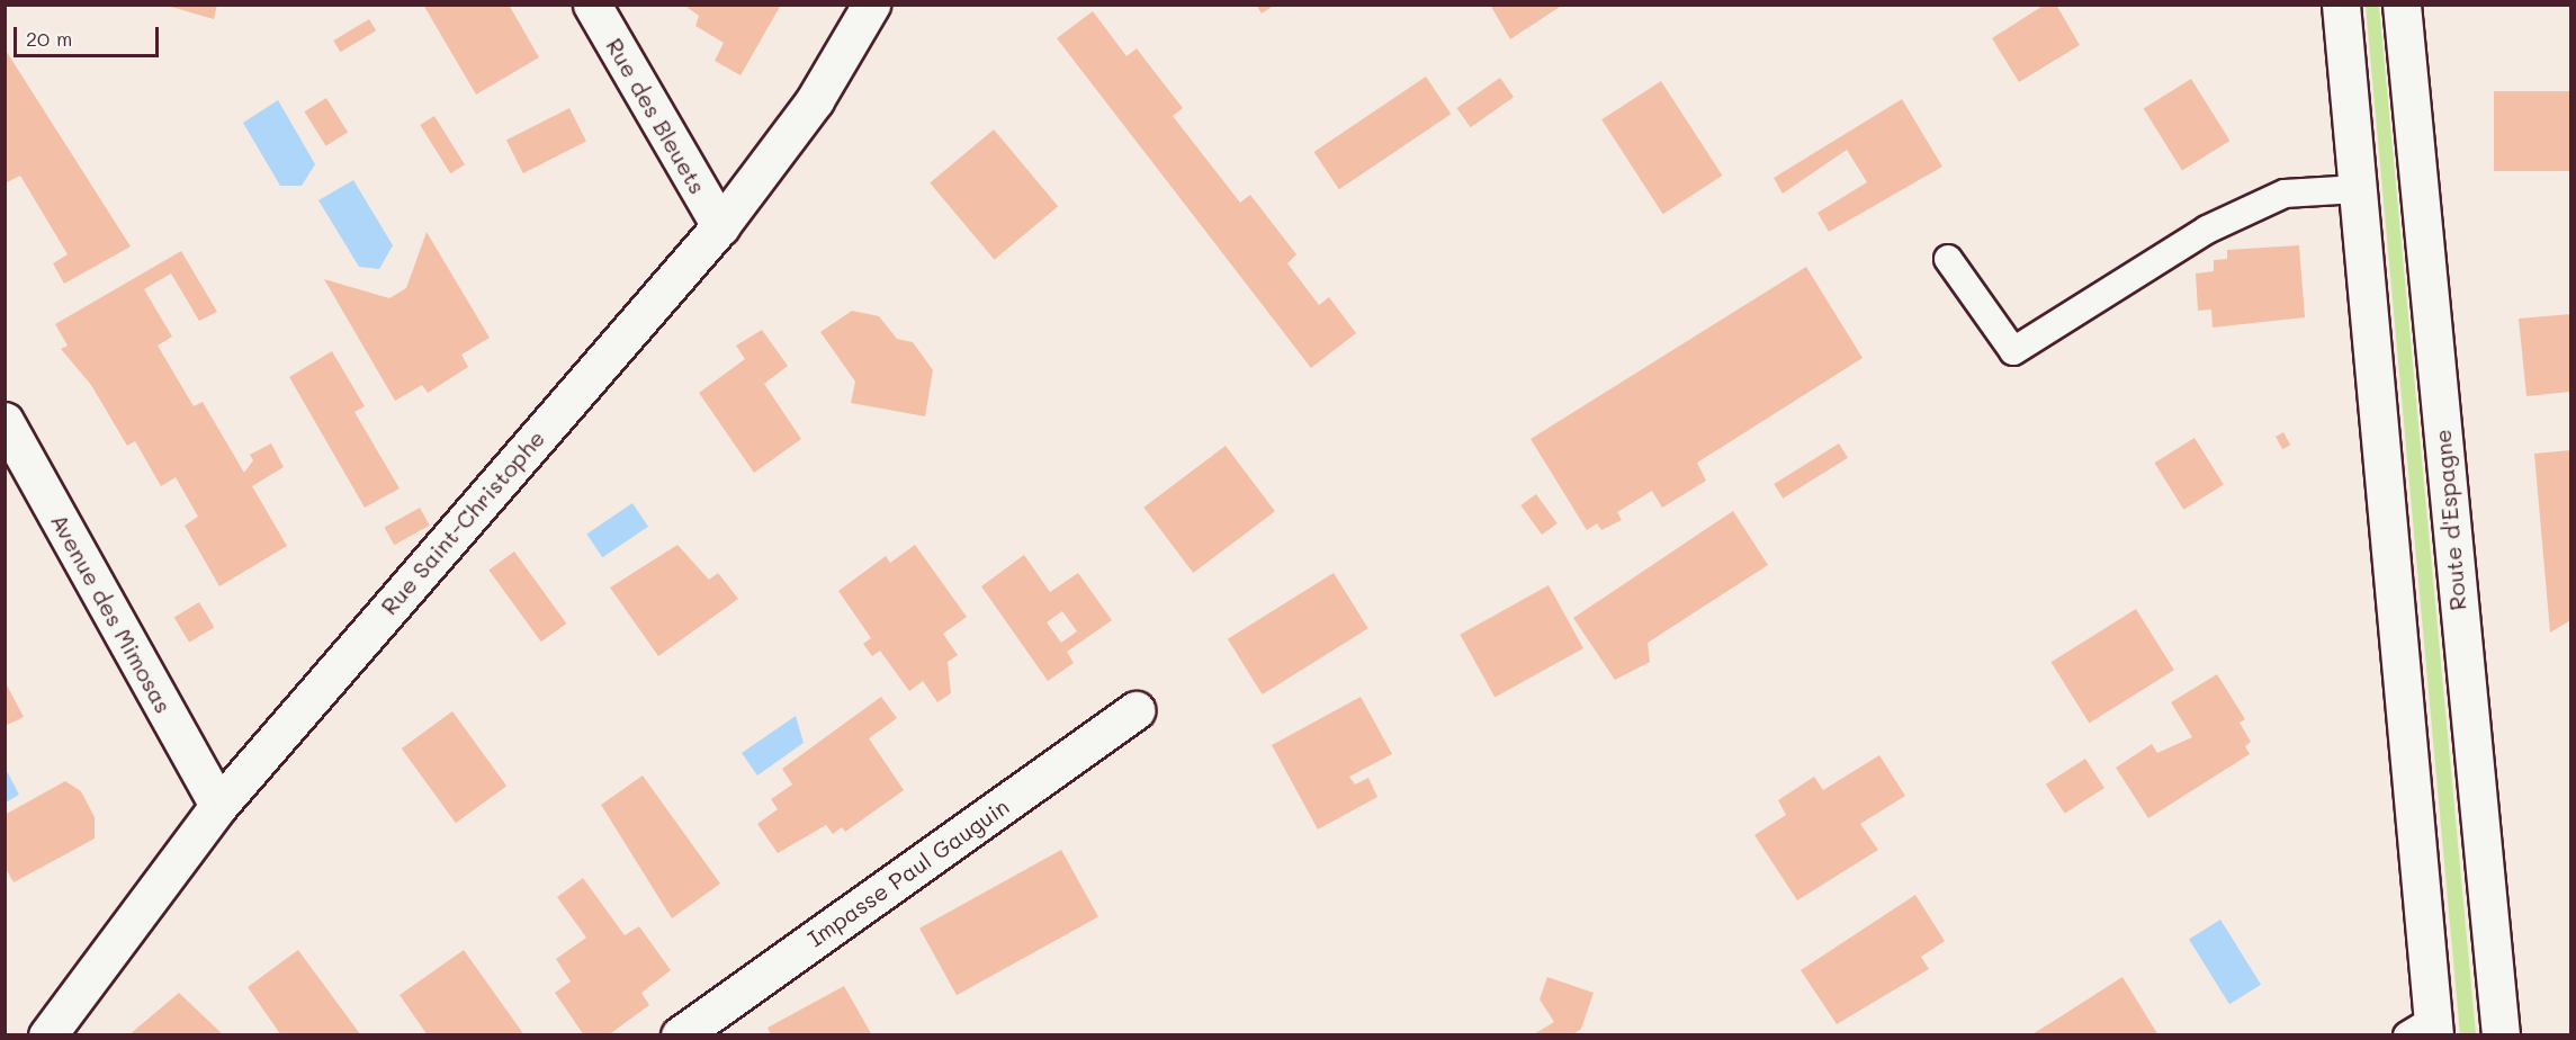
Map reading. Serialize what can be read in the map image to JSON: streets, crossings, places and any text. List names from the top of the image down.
{
  "streets": {
    "street": [
      "Rue des Bleuets",
      "Route d'Espagne",
      "Rue Saint-Christophe",
      "Avenue des Mimosas",
      "Impasse Paul Gauguin"
    ]
  },
  "crossings": [
    ["Rue des Bleuets", "Rue Saint-Christophe"],
    ["Rue Saint-Christophe", "Avenue des Mimosas"]
  ],
  "scale_bar": "20 m"
}
